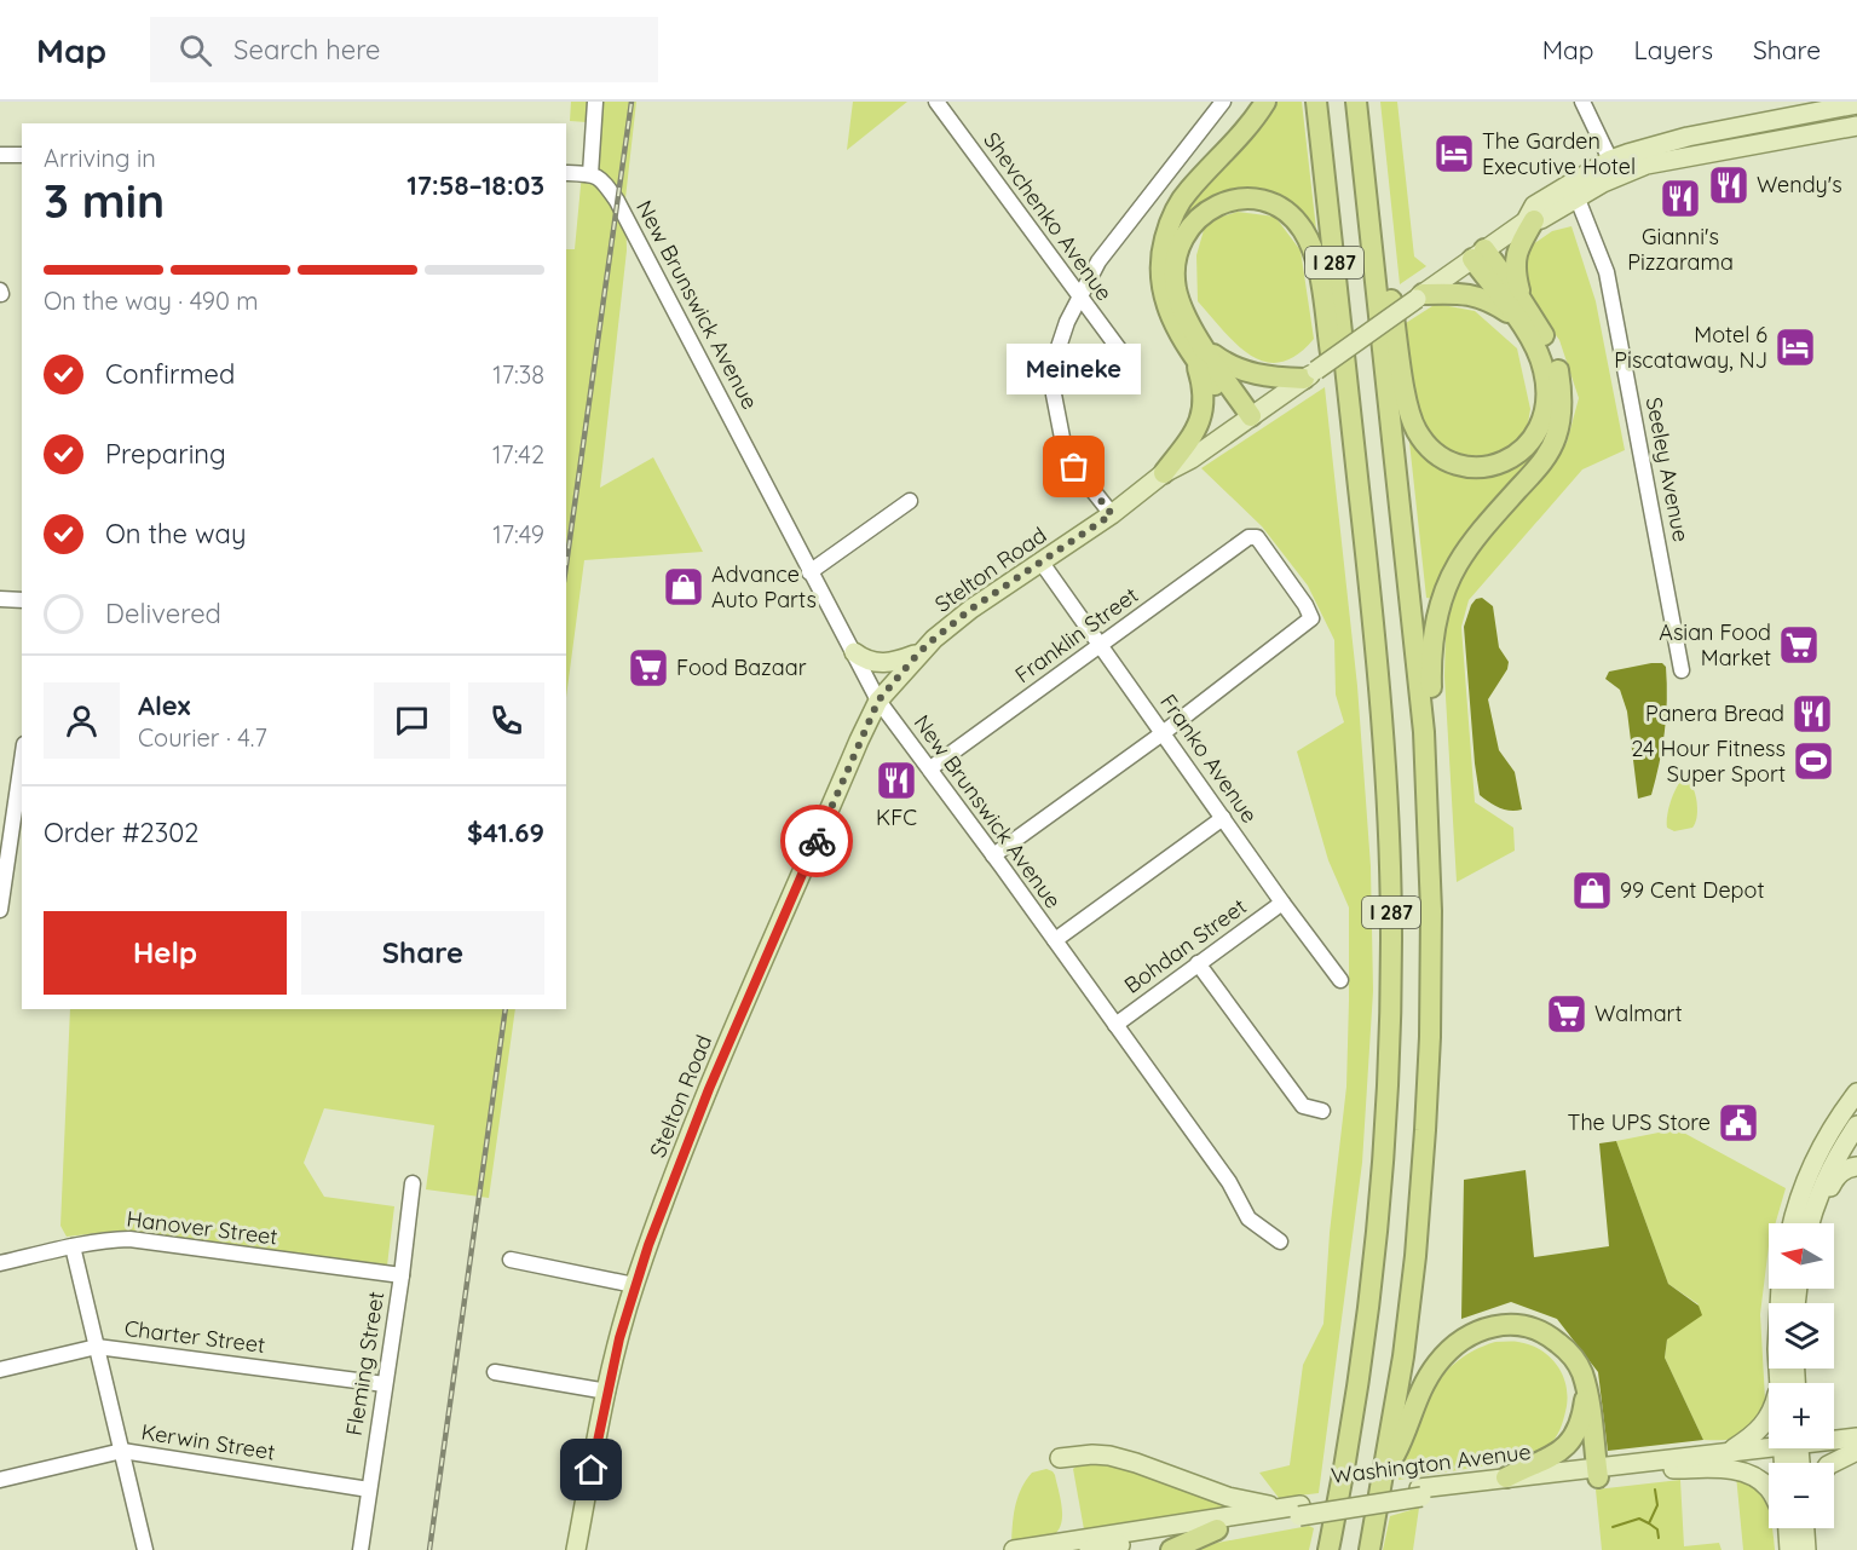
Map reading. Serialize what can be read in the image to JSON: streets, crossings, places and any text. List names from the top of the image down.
{
  "streets": {
    "highway": ["I 287"],
    "main road": ["Stelton Road", "Washington Avenue"],
    "street": [
      "Shevchenko Avenue",
      "New Brunswick Avenue",
      "Seeley Avenue",
      "Franklin Street",
      "Franko Avenue",
      "Bohdan Street",
      "Hanover Street",
      "Charter Street",
      "Fleming Street",
      "Kerwin Street"
    ]
  },
  "crossings": [
    ["New Brunswick Avenue", "Stelton Road"],
    ["New Brunswick Avenue", "Franklin Street"],
    ["New Brunswick Avenue", "Bohdan Street"],
    ["Seeley Avenue", "Stelton Road"],
    ["Stelton Road", "Franko Avenue"],
    ["Franklin Street", "Franko Avenue"],
    ["Franko Avenue", "Bohdan Street"],
    ["Hanover Street", "Fleming Street"],
    ["Charter Street", "Fleming Street"],
    ["Fleming Street", "Kerwin Street"]
  ],
  "places": {
    "hotel": ["The Garden Executive Hotel", "Motel 6 Piscataway, NJ"],
    "restaurant": [
      "Wendy's",
      "Gianni's Pizzarama",
      "Panera Bread",
      "KFC"
    ],
    "other": ["Meineke"],
    "shop": ["Advance Auto Parts", "99 Cent Depot"],
    "supermarket": ["Asian Food Market", "Food Bazaar", "Walmart"],
    "sports": ["24 Hour Fitness Super Sport"],
    "public building": ["The UPS Store"]
  },
  "north": "left",
  "page": {
    "header": "Map",
    "search": "Search here",
    "nav": ["Map", "Layers", "Share"],
    "heading": ["3 min", "Arriving in", "17:58–18:03"],
    "panel": [
      "Alex",
      "Courier · 4.7",
      "Order #2302",
      "$41.69"
    ],
    "bar": "On the way · 490 m",
    "list": [
      ["Confirmed", "17:38"],
      ["Preparing", "17:42"],
      ["On the way", "17:49"],
      "Delivered"
    ],
    "bubble": "Meineke",
    "buttons": ["Help", "Share"],
    "map_buttons": ["+", "−"]
  }
}
